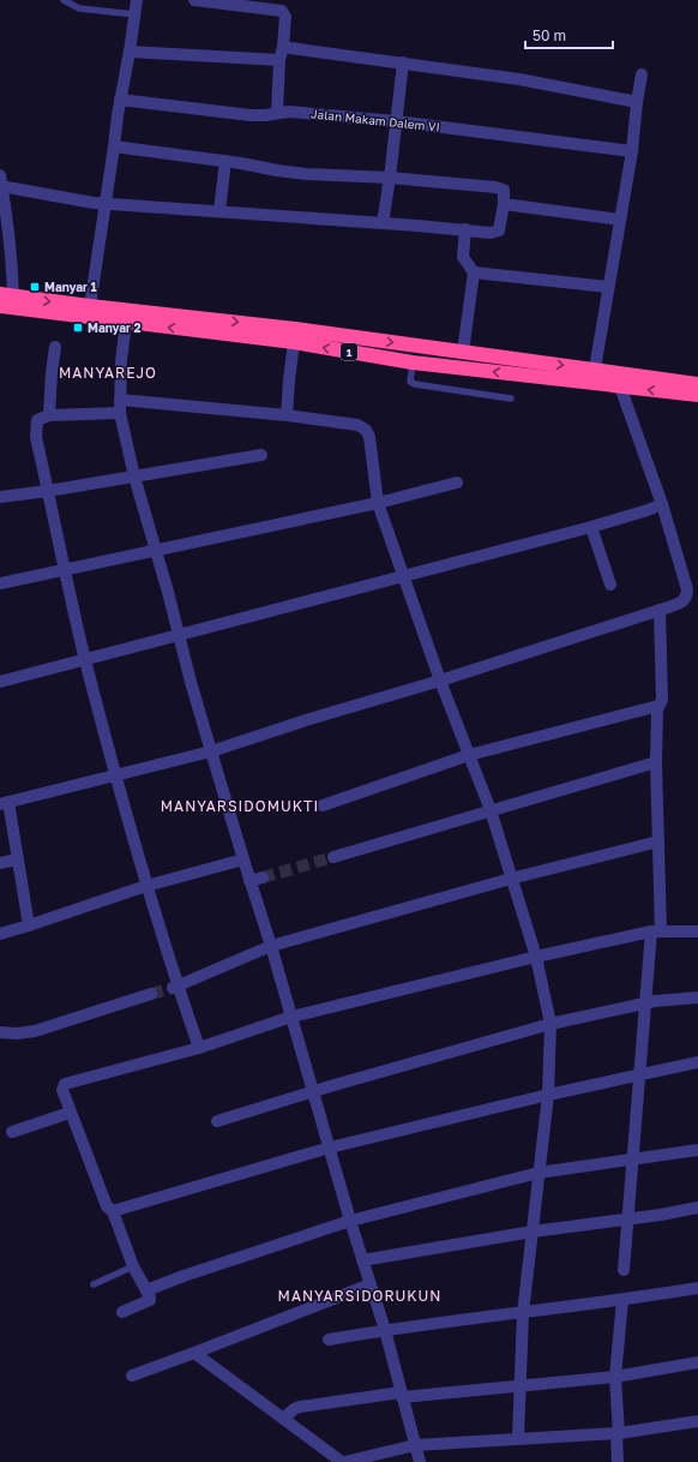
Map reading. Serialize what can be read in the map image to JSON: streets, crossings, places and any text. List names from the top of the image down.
{
  "streets": {
    "highway": ["1"],
    "street": ["Jalan Makam Dalem VI"]
  },
  "districts": ["MANYAREJO", "MANYARSIDOMUKTI", "MANYARSIDORUKUN"],
  "places": {
    "transit": ["Manyar 1", "Manyar 2"]
  },
  "scale_bar": "50 m"
}
